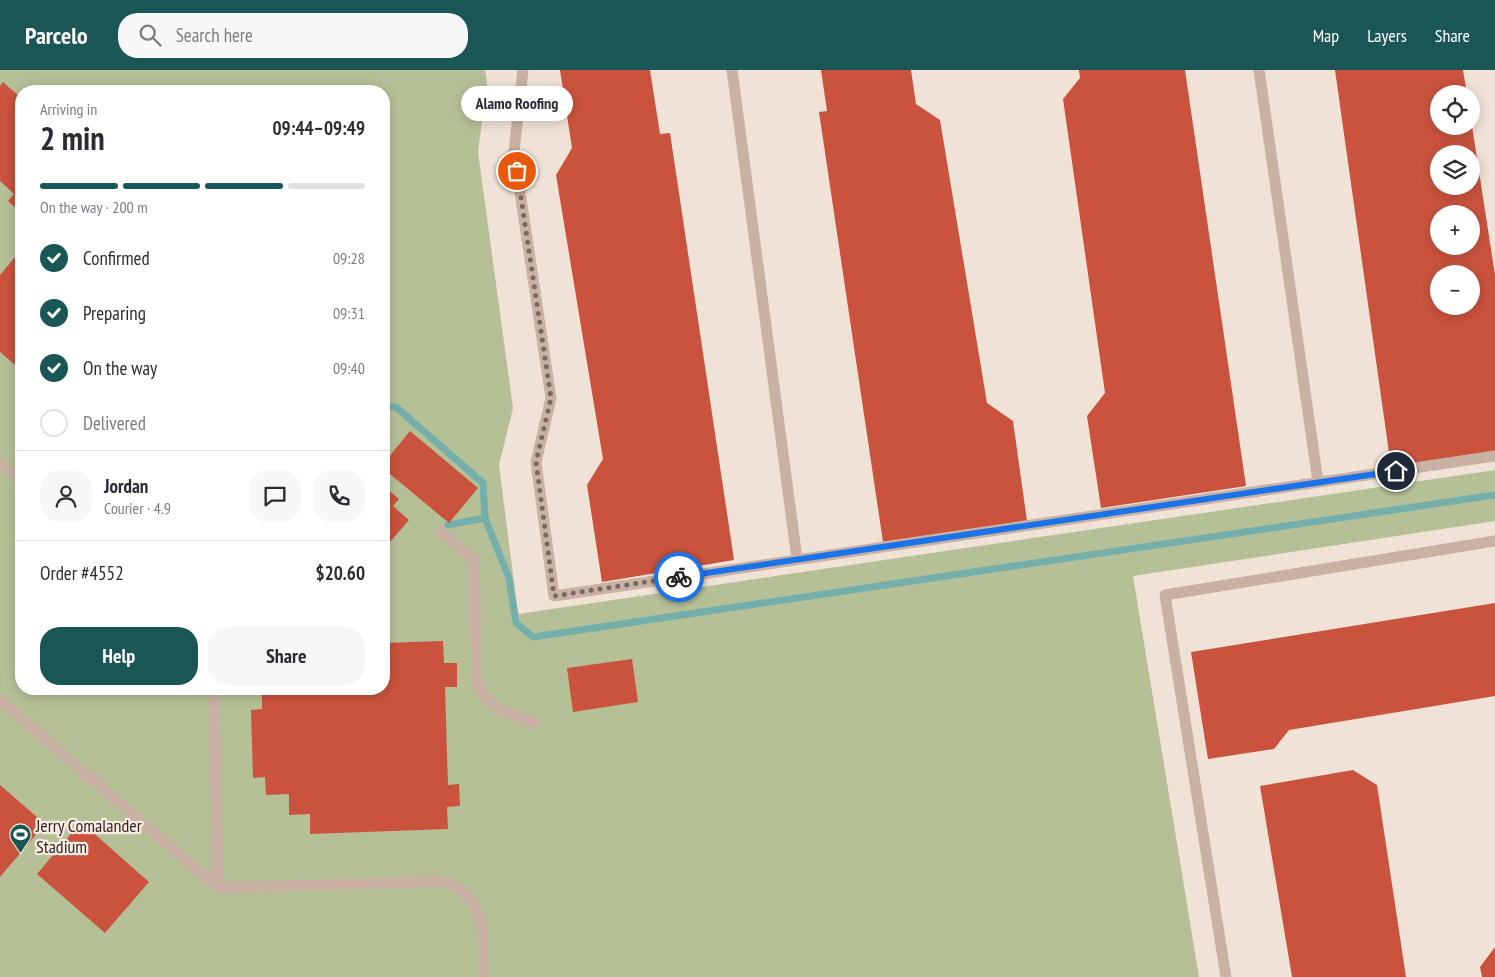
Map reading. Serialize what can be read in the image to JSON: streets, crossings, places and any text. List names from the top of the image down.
{
  "places": {
    "other": ["Alamo Roofing"],
    "sports": ["Jerry Comalander Stadium"]
  },
  "page": {
    "header": "Parcelo",
    "search": "Search here",
    "nav": ["Map", "Layers", "Share"],
    "map_buttons": ["+", "−"],
    "heading": ["2 min", "Arriving in", "09:44–09:49"],
    "panel": [
      "Jordan",
      "Courier · 4.9",
      "Order #4552",
      "$20.60"
    ],
    "bubble": "Alamo Roofing",
    "bar": "On the way · 200 m",
    "list": [
      ["Confirmed", "09:28"],
      ["Preparing", "09:31"],
      ["On the way", "09:40"],
      "Delivered"
    ],
    "buttons": ["Help", "Share"]
  }
}
